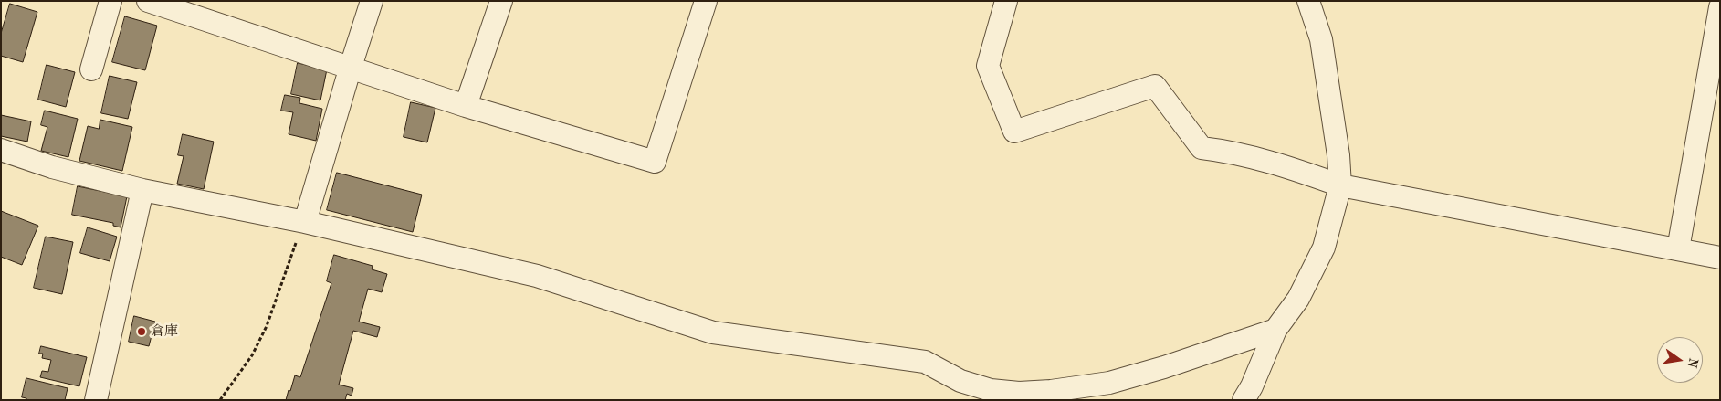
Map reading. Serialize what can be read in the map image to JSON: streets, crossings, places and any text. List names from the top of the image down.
{
  "places": ["倉庫"],
  "north": "right"
}
